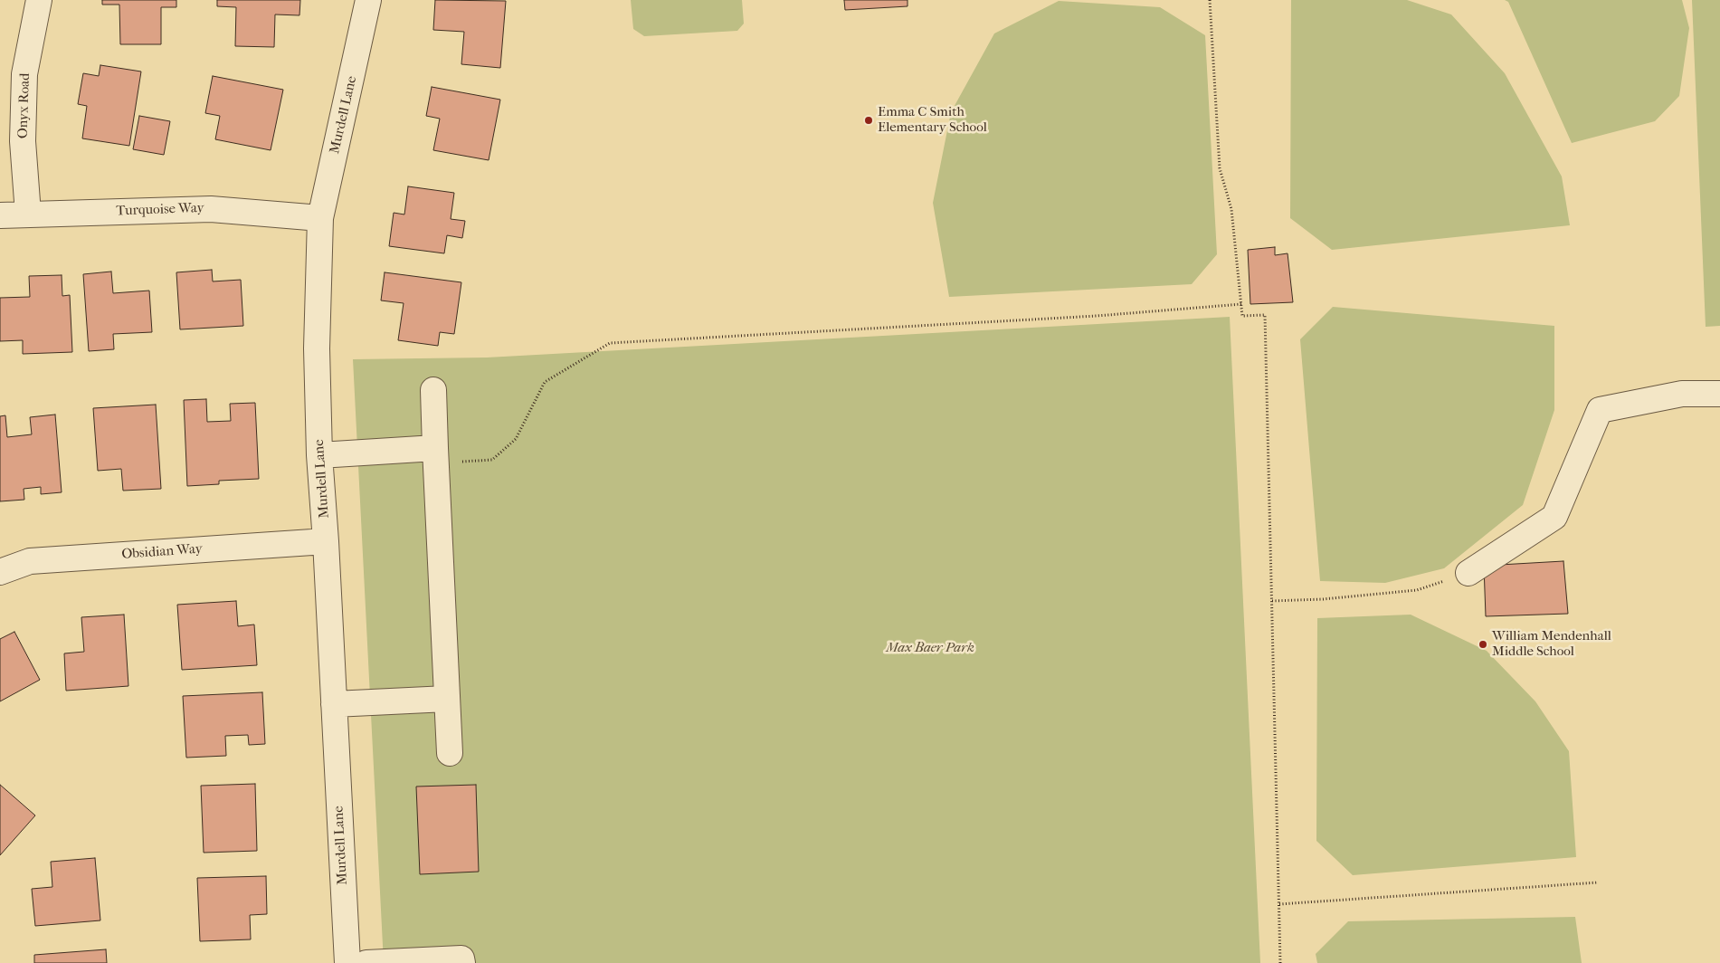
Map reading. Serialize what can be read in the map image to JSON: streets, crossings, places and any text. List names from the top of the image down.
{
  "streets": {
    "street": [
      "Onyx Road",
      "Murdell Lane",
      "Turquoise Way",
      "Obsidian Way"
    ]
  },
  "crossings": [
    ["Onyx Road", "Turquoise Way"],
    ["Murdell Lane", "Turquoise Way"],
    ["Murdell Lane", "Obsidian Way"]
  ],
  "parks": ["Max Baer Park"],
  "places": ["Emma C Smith Elementary School", "William Mendenhall Middle School"]
}
